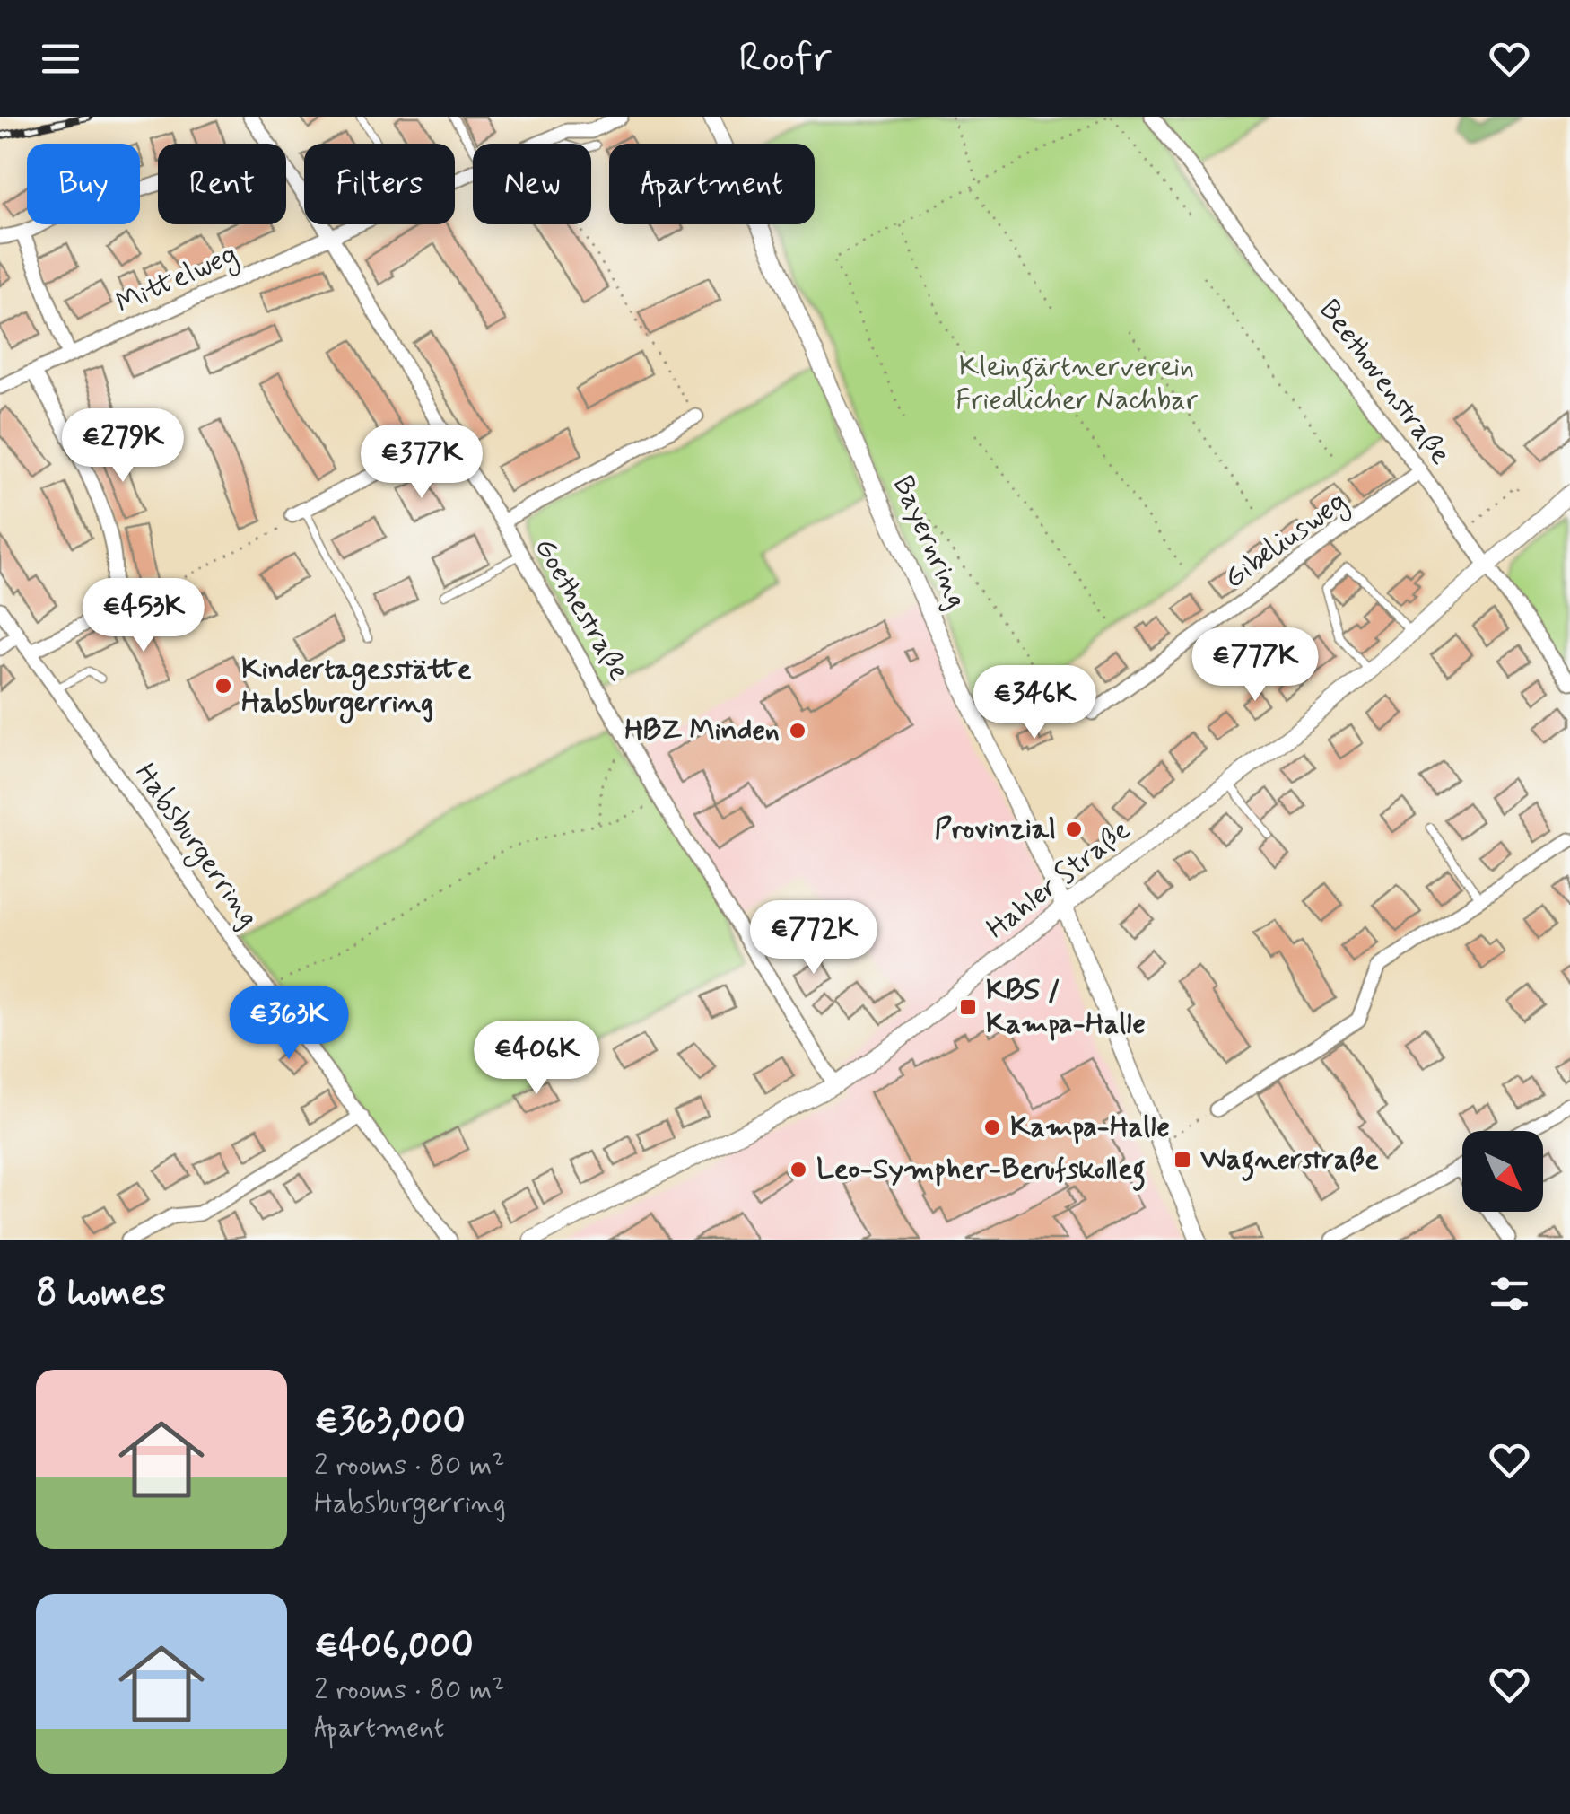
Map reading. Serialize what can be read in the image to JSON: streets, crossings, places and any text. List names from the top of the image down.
{
  "streets": {
    "street": [
      "Mittelweg",
      "Beethovenstraße",
      "Gibeliusweg",
      "Bayernring",
      "Goethestraße",
      "Habsburgerring",
      "Hahler Straße"
    ]
  },
  "crossings": [
    ["Mittelweg", "Goethestraße"],
    ["Beethovenstraße", "Gibeliusweg"],
    ["Beethovenstraße", "Hahler Straße"],
    ["Bayernring", "Hahler Straße"],
    ["Goethestraße", "Hahler Straße"]
  ],
  "parks": ["Kleingärtnerverein Friedlicher Nachbar"],
  "places": {
    "other": [
      "Kindertagesstätte Habsburgerring",
      "HBZ Minden",
      "Provinzial",
      "Kampa-Halle",
      "Leo-Sympher-Berufskolleg"
    ],
    "transit": ["KBS / Kampa-Halle", "Wagnerstraße"]
  },
  "north": "bottom right",
  "page": {
    "header": "Roofr",
    "chip": [
      "Buy",
      "Rent",
      "Filters",
      "New",
      "Apartment"
    ],
    "price": [
      "€279K",
      "€377K",
      "€453K",
      "€777K",
      "€346K",
      "€772K",
      "€363K",
      "€406K"
    ],
    "heading": "8 homes",
    "list": [
      {
        "name": "€363,000",
        "note": "2 rooms · 80 m² · Habsburgerring"
      },
      {
        "name": "€406,000",
        "note": "2 rooms · 80 m² · Apartment"
      }
    ]
  }
}
